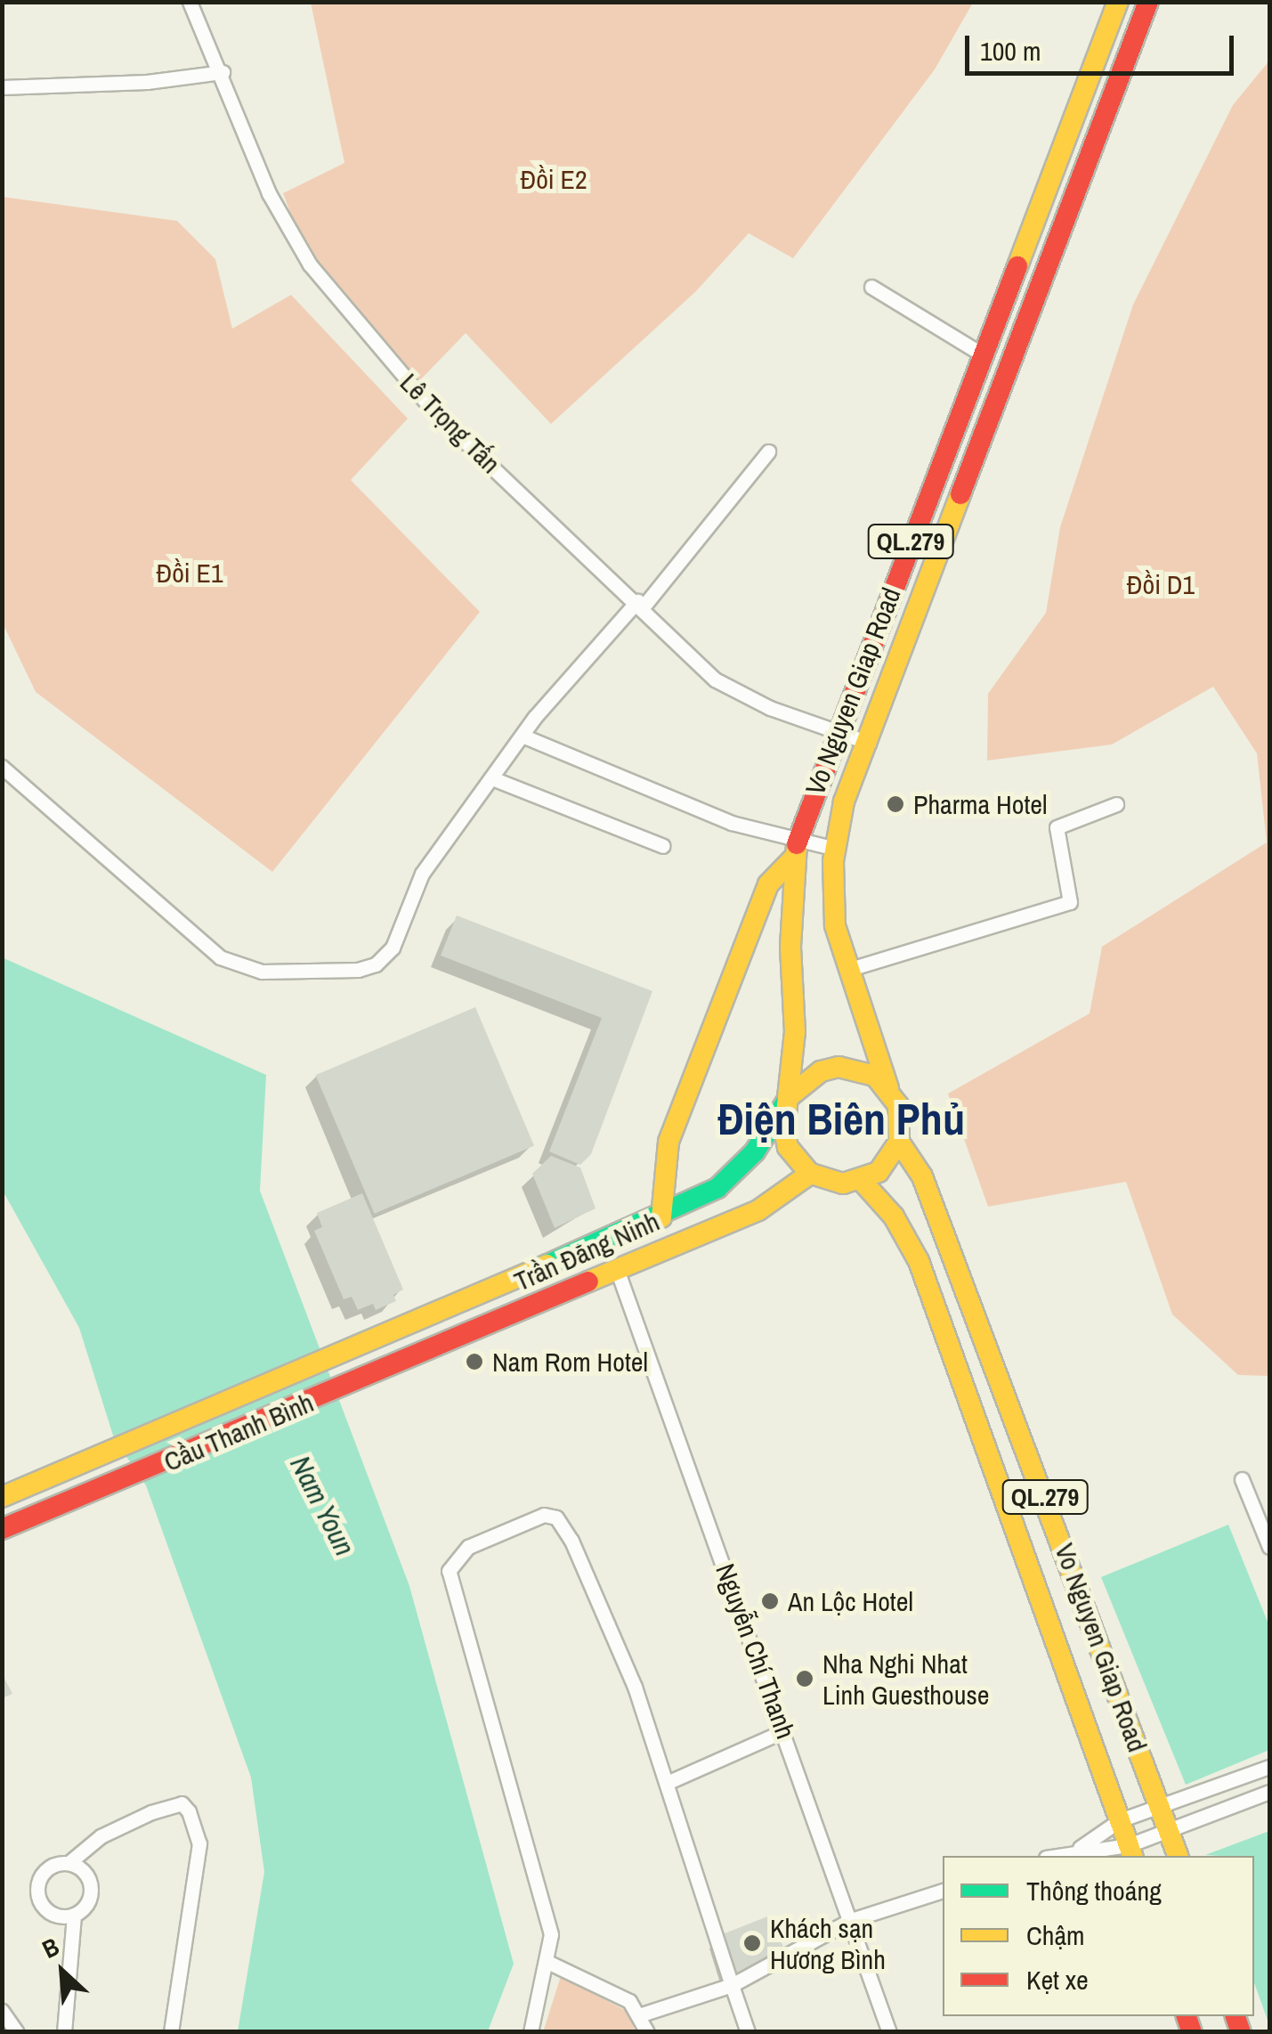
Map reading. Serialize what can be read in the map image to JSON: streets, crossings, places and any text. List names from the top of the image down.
{
  "streets": {
    "main road": [
      "QL.279",
      "Vo Nguyen Giap Road",
      "Trần Đăng Ninh",
      "Cầu Thanh Bình"
    ],
    "street": ["Lê Trọng Tấn", "Nguyễn Chí Thanh"]
  },
  "crossings": [
    ["Lê Trọng Tấn", "Vo Nguyen Giap Road"],
    ["QL.279", "Vo Nguyen Giap Road"],
    ["QL.279", "Trần Đăng Ninh"],
    ["Vo Nguyen Giap Road", "Trần Đăng Ninh"],
    ["Trần Đăng Ninh", "Cầu Thanh Bình"],
    ["Trần Đăng Ninh", "Nguyễn Chí Thanh"]
  ],
  "districts": ["Điện Biên Phủ"],
  "water": ["Nam Youn"],
  "parks": ["Đồi E2", "Đồi E1", "Đồi D1"],
  "places": [
    "Pharma Hotel",
    "Nam Rom Hotel",
    "An Lộc Hotel",
    "Nha Nghi Nhat Linh Guesthouse",
    "Khách sạn Hương Bình"
  ],
  "legend": ["Thông thoáng", "Chậm", "Kẹt xe"],
  "scale_bar": "100 m",
  "north": "top left"
}
